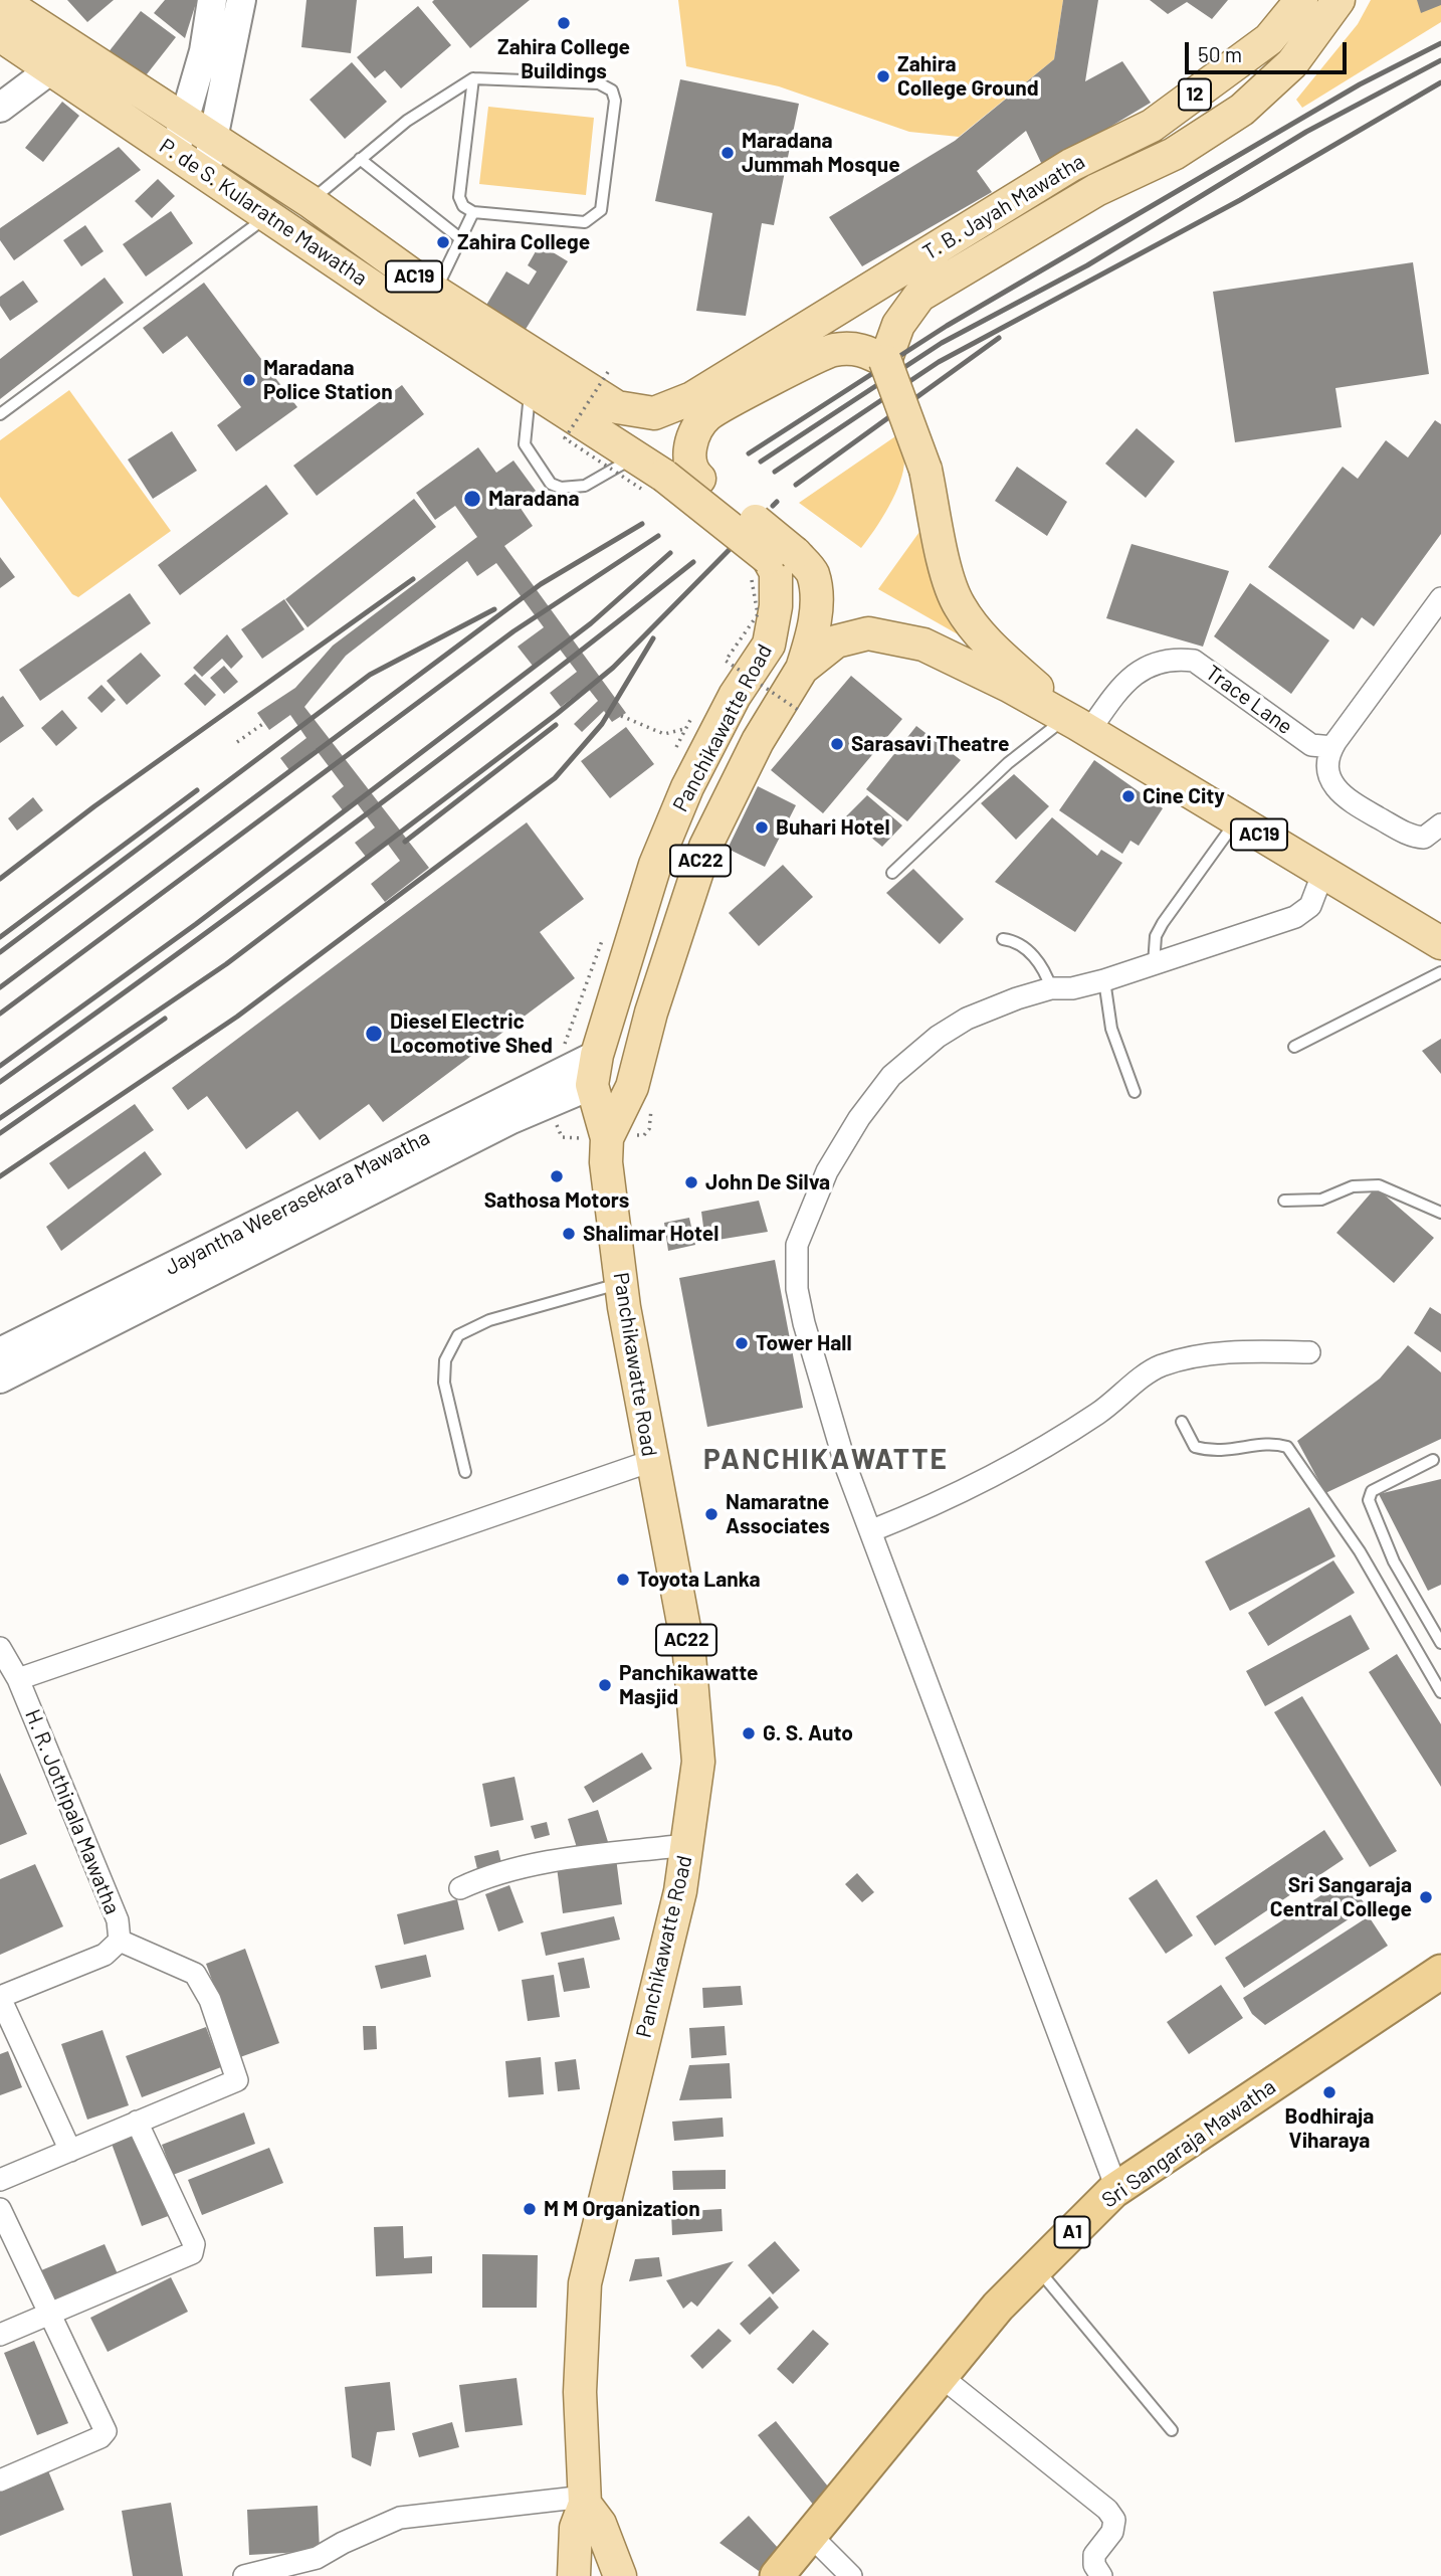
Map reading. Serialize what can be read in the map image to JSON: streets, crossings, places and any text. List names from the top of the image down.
{
  "streets": {
    "highway": ["Sri Sangaraja Mawatha", "A1"],
    "main road": [
      "12",
      "T. B. Jayah Mawatha",
      "P. de S. Kularatne Mawatha",
      "AC19",
      "Panchikawatte Road",
      "AC22",
      "Jayantha Weerasekara Mawatha"
    ],
    "street": ["Trace Lane", "H. R. Jothipala Mawatha"]
  },
  "crossings": [
    ["T. B. Jayah Mawatha", "P. de S. Kularatne Mawatha"],
    ["P. de S. Kularatne Mawatha", "Panchikawatte Road"],
    ["AC19", "Trace Lane"],
    ["AC19", "Panchikawatte Road"],
    ["Trace Lane", "Panchikawatte Road"],
    ["Panchikawatte Road", "Jayantha Weerasekara Mawatha"]
  ],
  "districts": ["PANCHIKAWATTE"],
  "places": [
    "Zahira College Buildings",
    "Zahira College Ground",
    "Maradana Jummah Mosque",
    "Zahira College",
    "Maradana Police Station",
    "Maradana",
    "Sarasavi Theatre",
    "Cine City",
    "Buhari Hotel",
    "Diesel Electric Locomotive Shed",
    "Sathosa Motors",
    "John De Silva",
    "Shalimar Hotel",
    "Tower Hall",
    "Namaratne Associates",
    "Toyota Lanka",
    "Panchikawatte Masjid",
    "G. S. Auto",
    "Sri Sangaraja Central College",
    "Bodhiraja Viharaya",
    "M M Organization"
  ],
  "scale_bar": "50 m"
}
